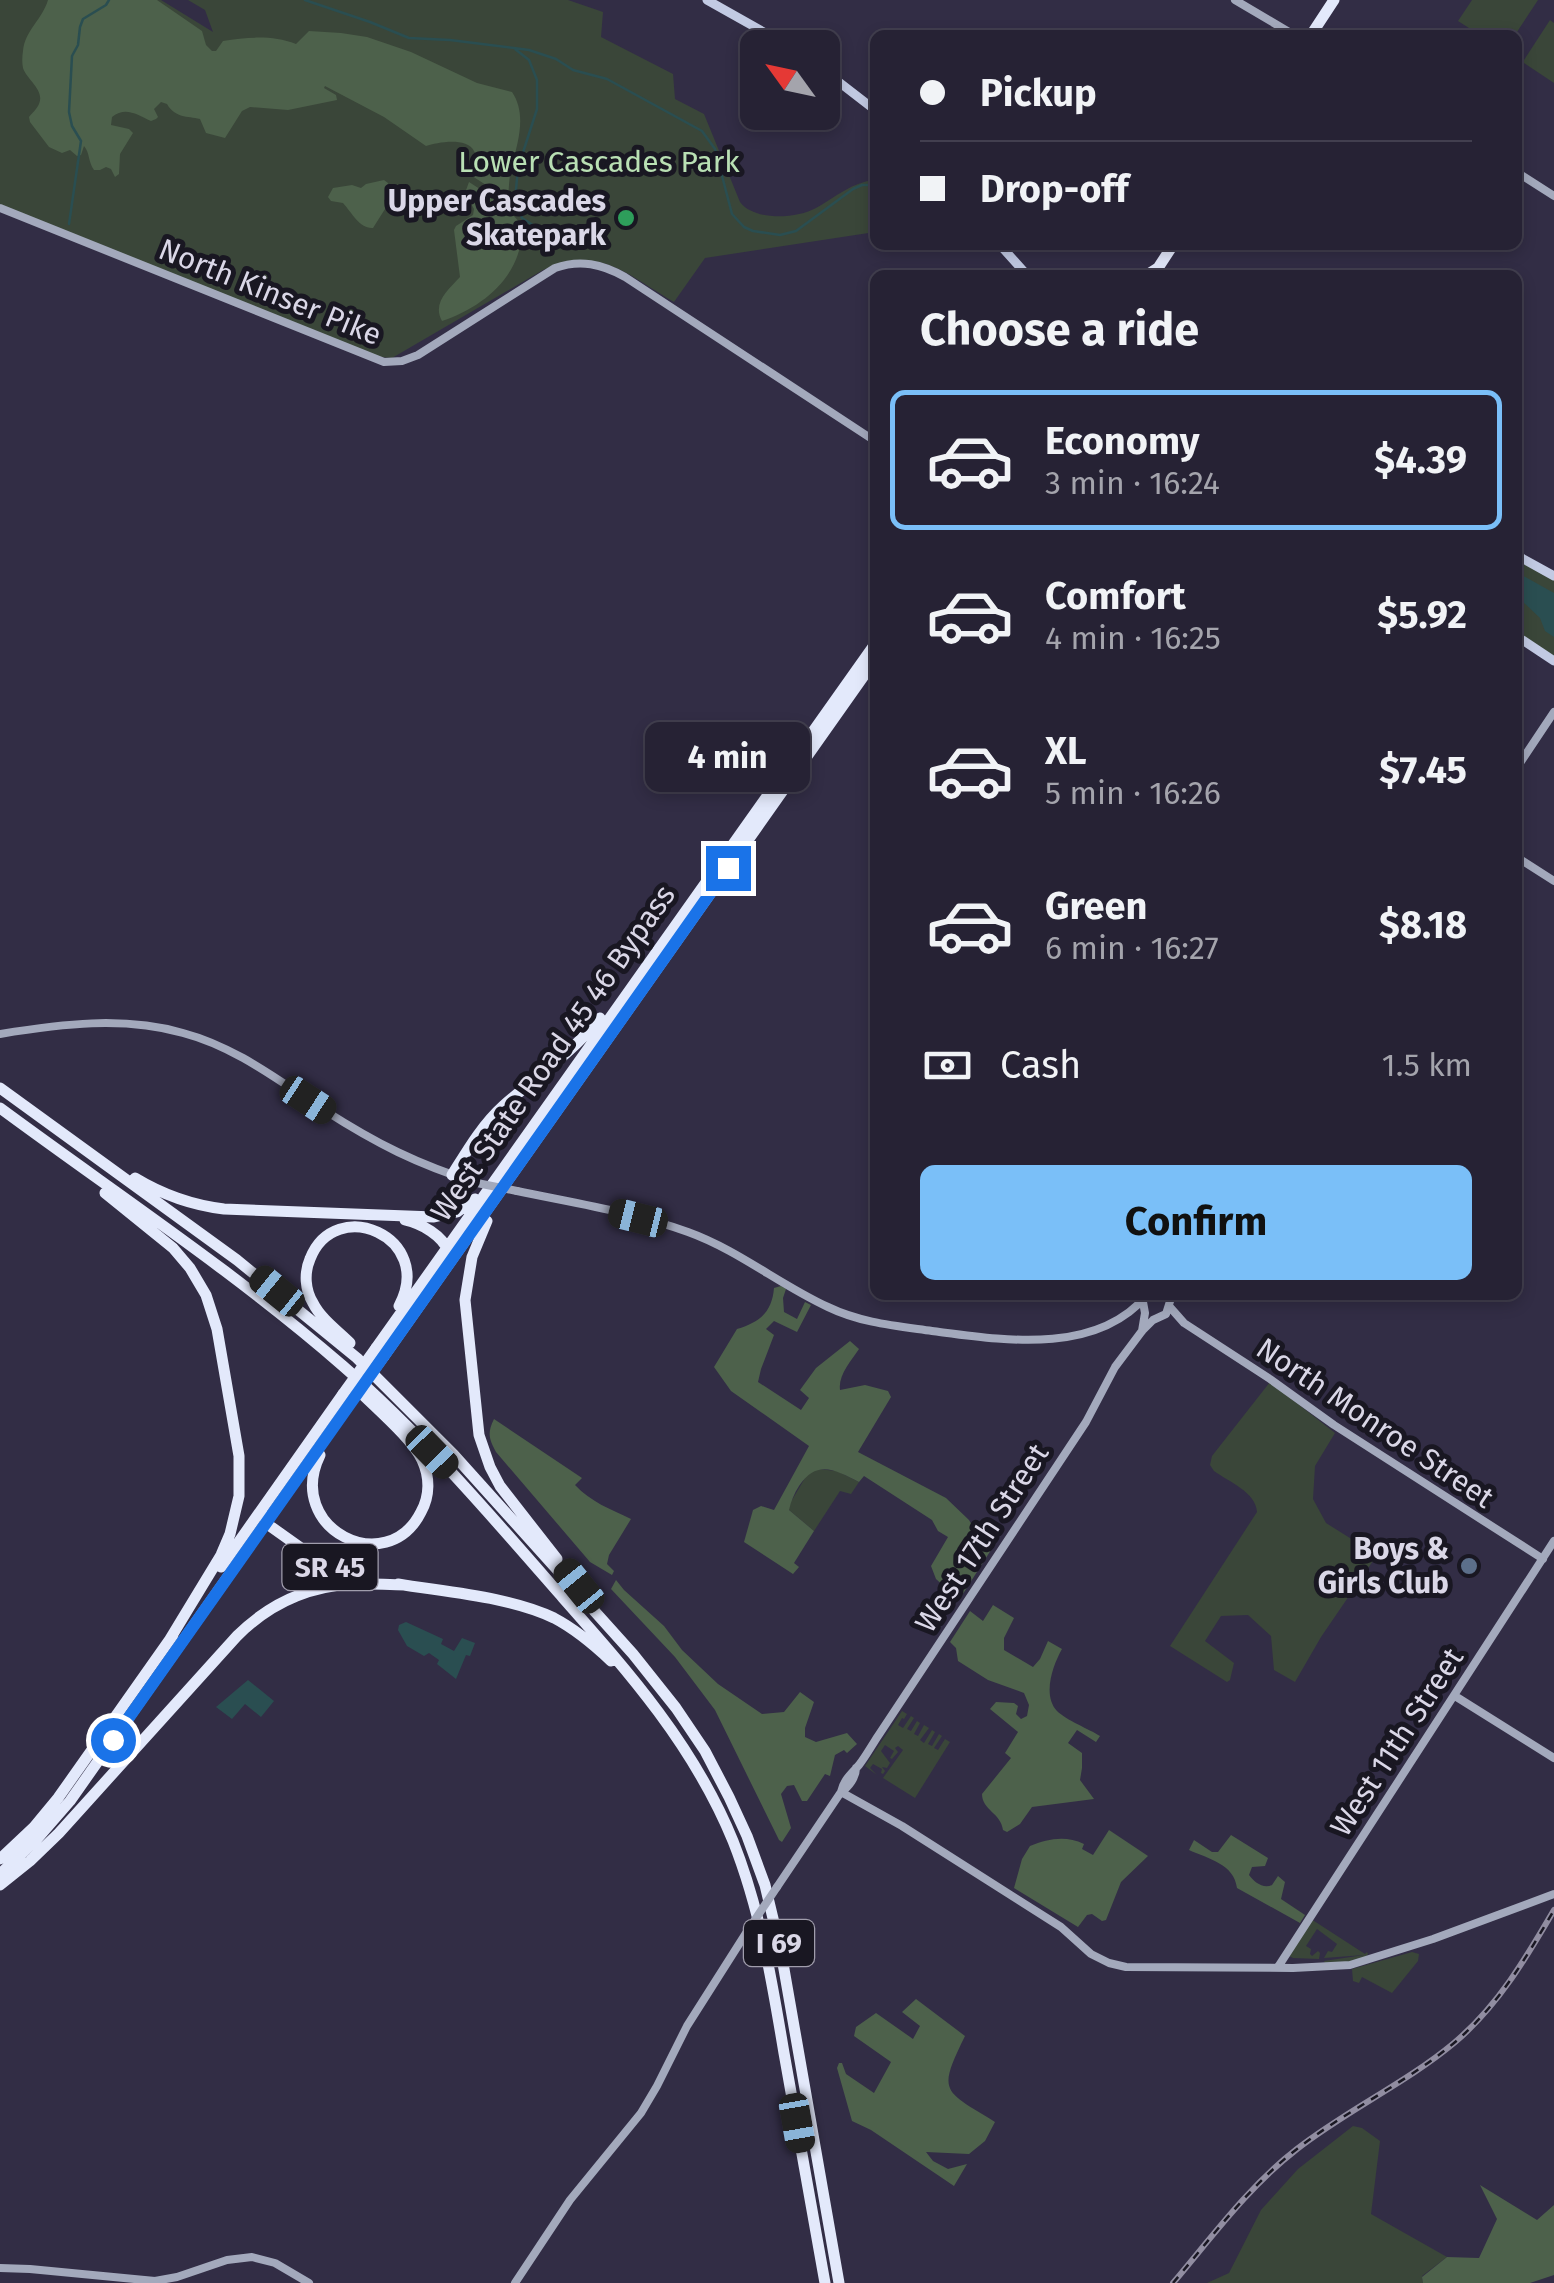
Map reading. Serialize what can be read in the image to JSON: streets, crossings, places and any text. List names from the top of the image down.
{
  "streets": {
    "highway": ["West State Road 45 46 Bypass", "SR 45", "I 69"],
    "street": [
      "North Kinser Pike",
      "North Monroe Street",
      "West 17th Street",
      "West 11th Street"
    ]
  },
  "crossings": [
    ["North Monroe Street", "West 17th Street"],
    ["North Monroe Street", "West 11th Street"],
    ["SR 45", "I 69"]
  ],
  "parks": ["Lower Cascades Park"],
  "places": ["Upper Cascades Skatepark", "Boys & Girls Club"],
  "north": "top left",
  "page": {
    "banner": ["Pickup", "Drop-off"],
    "heading": "Choose a ride",
    "list": [
      {
        "name": "Economy",
        "note": "3 min · 16:24",
        "value": "$4.39"
      },
      {
        "name": "Comfort",
        "note": "4 min · 16:25",
        "value": "$5.92"
      },
      {
        "name": "XL",
        "note": "5 min · 16:26",
        "value": "$7.45"
      },
      {
        "name": "Green",
        "note": "6 min · 16:27",
        "value": "$8.18"
      }
    ],
    "bubble": "4 min",
    "pay": ["Cash", "1.5 km"],
    "buttons": "Confirm"
  }
}
